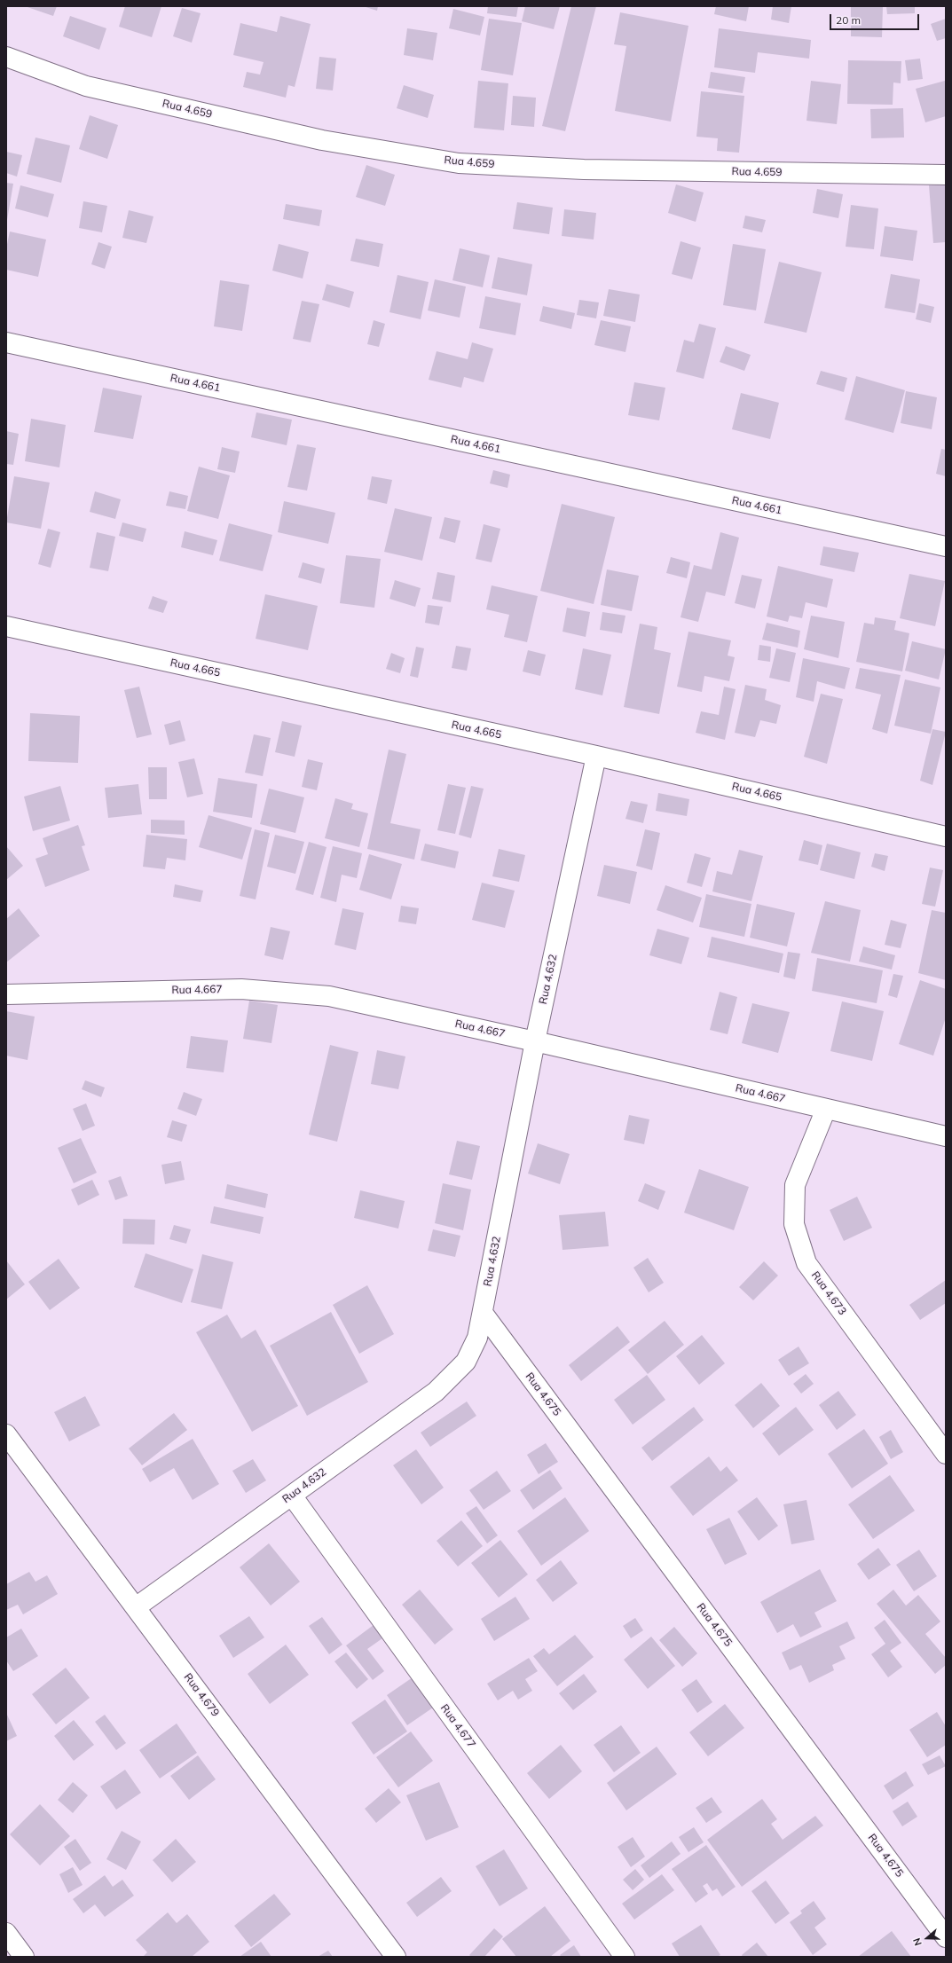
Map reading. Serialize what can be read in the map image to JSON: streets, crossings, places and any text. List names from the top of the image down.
{
  "streets": {
    "street": [
      "Rua 4.659",
      "Rua 4.661",
      "Rua 4.665",
      "Rua 4.632",
      "Rua 4.667",
      "Rua 4.673",
      "Rua 4.675",
      "Rua 4.679",
      "Rua 4.677"
    ]
  },
  "crossings": [
    ["Rua 4.665", "Rua 4.632"],
    ["Rua 4.632", "Rua 4.667"],
    ["Rua 4.632", "Rua 4.675"],
    ["Rua 4.632", "Rua 4.679"],
    ["Rua 4.632", "Rua 4.677"],
    ["Rua 4.667", "Rua 4.673"]
  ],
  "scale_bar": "20 m",
  "north": "left"
}
